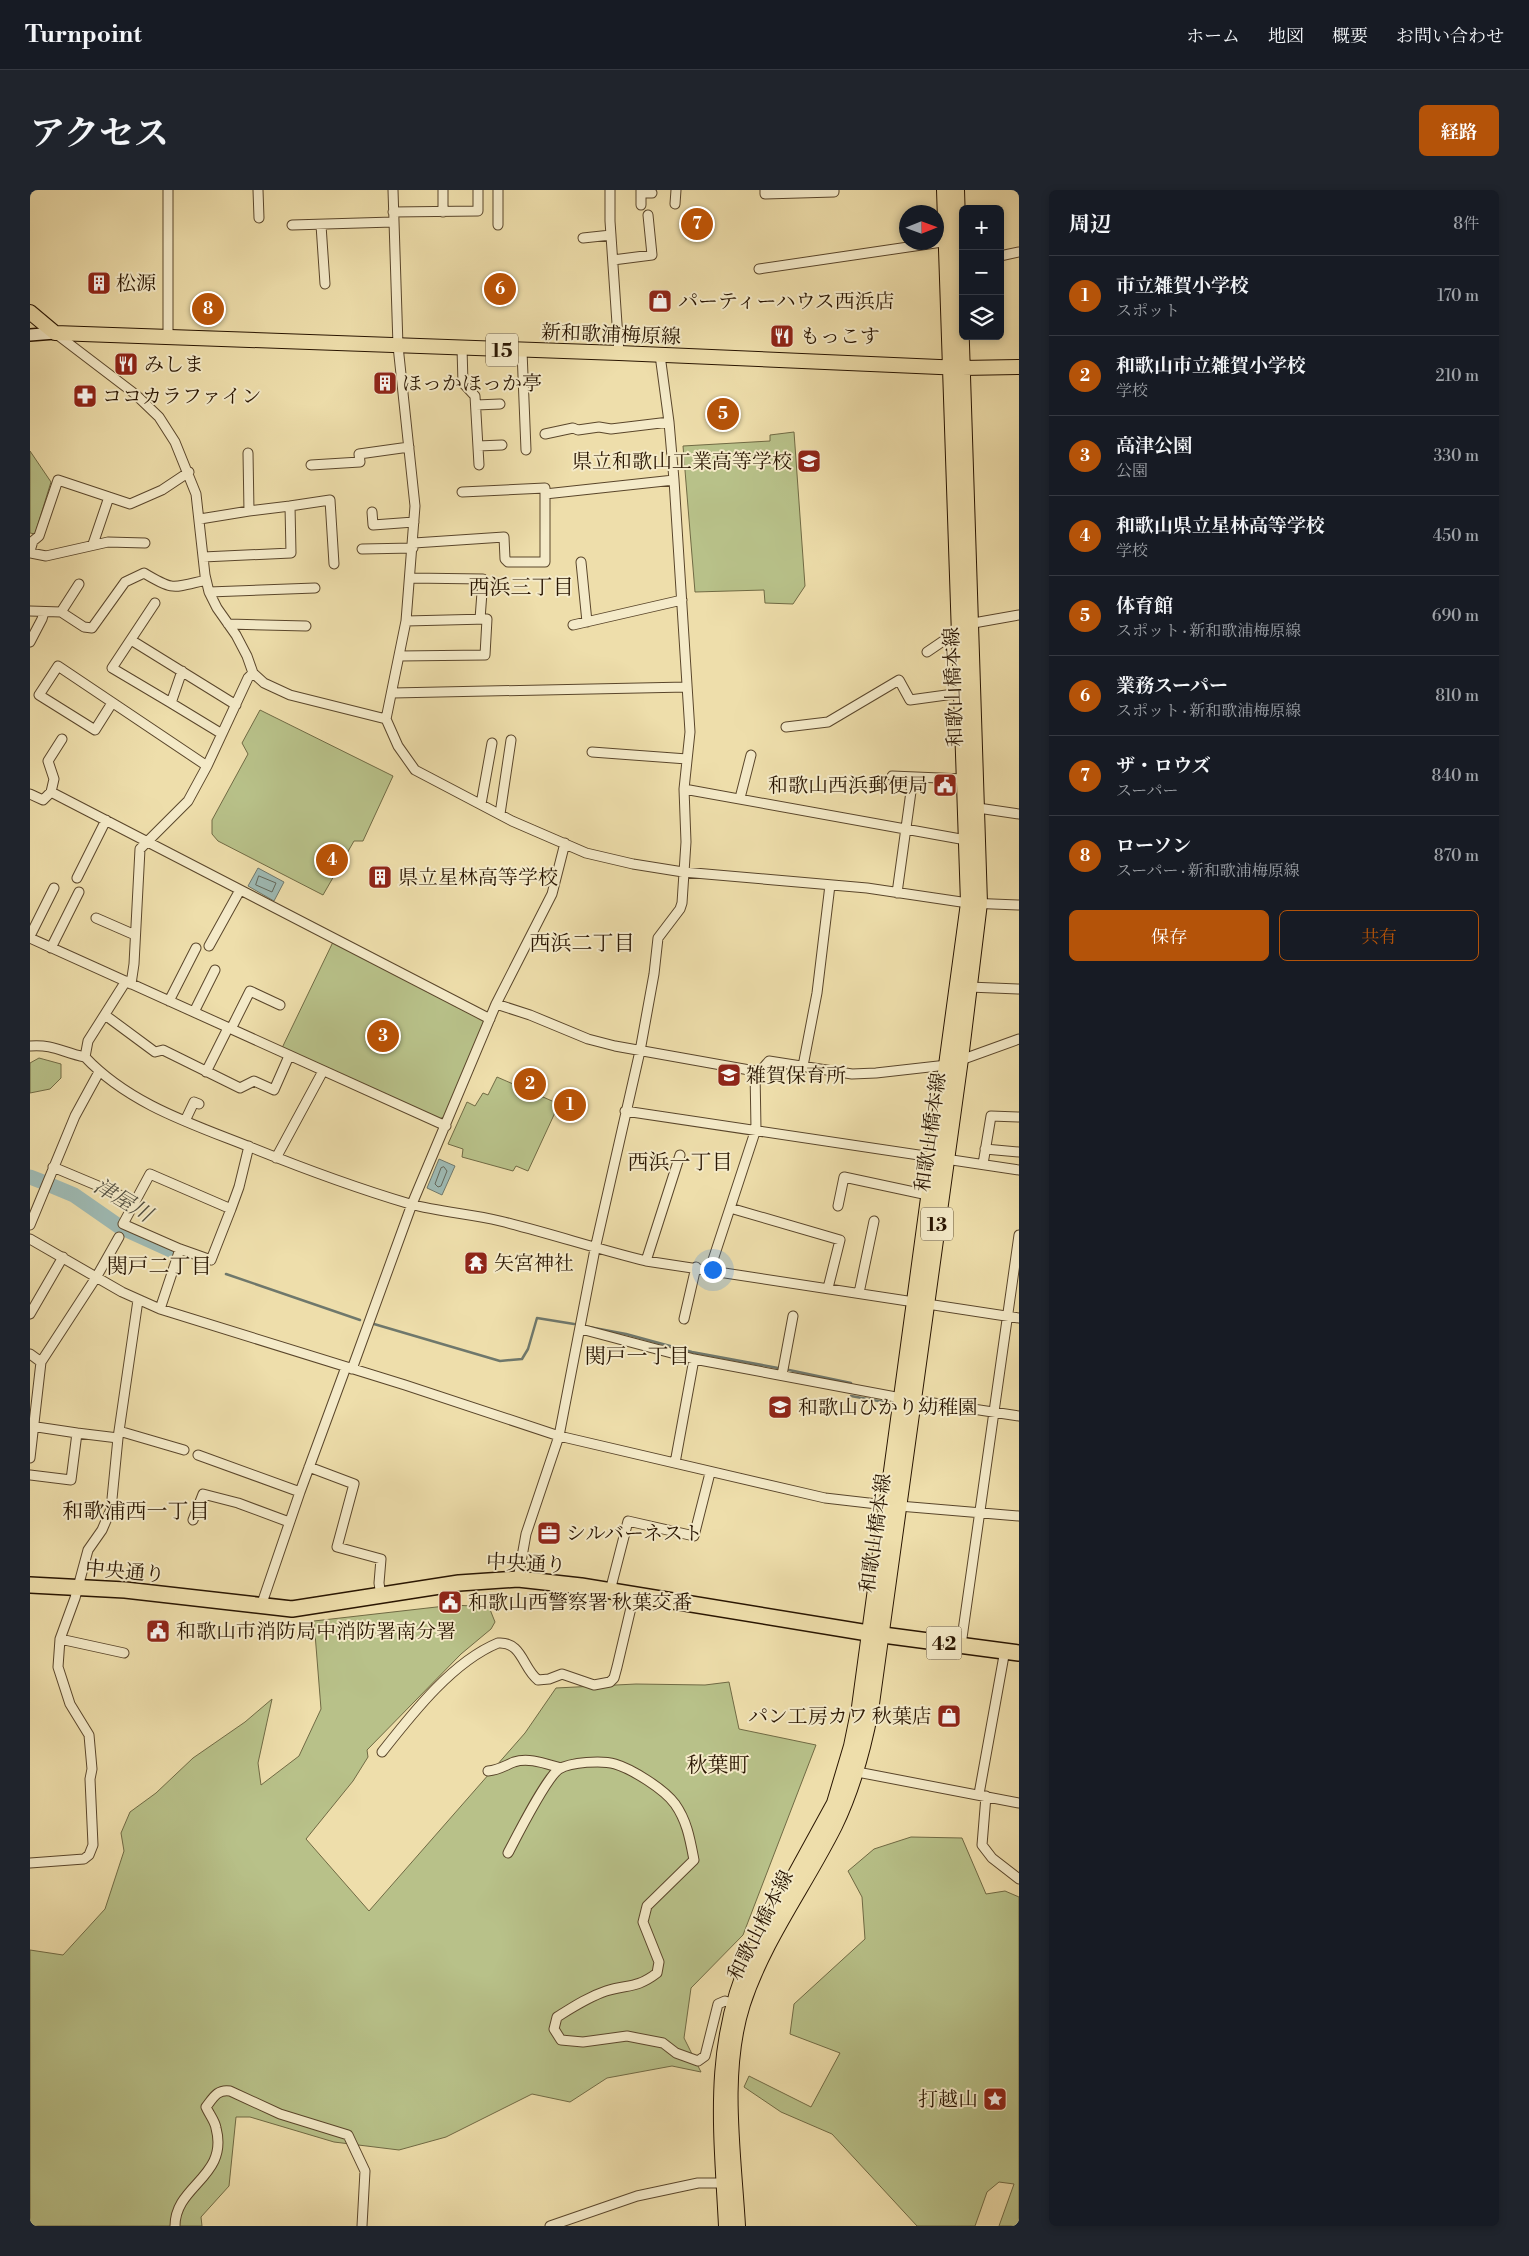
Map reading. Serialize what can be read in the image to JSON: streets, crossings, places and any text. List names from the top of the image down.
{
  "streets": {
    "highway": ["中央通り", "42"],
    "main road": [
      "新和歌浦梅原線",
      "15",
      "和歌山橋本線",
      "13"
    ]
  },
  "crossings": [
    ["新和歌浦梅原線", "和歌山橋本線"],
    ["和歌山橋本線", "中央通り"]
  ],
  "districts": [
    "西浜三丁目",
    "西浜二丁目",
    "西浜一丁目",
    "関戸二丁目",
    "関戸一丁目",
    "和歌浦西一丁目",
    "秋葉町"
  ],
  "water": ["津屋川"],
  "places": {
    "building": ["松源", "ほっかほっか亭", "県立星林高等学校"],
    "shop": ["パーティーハウス西浜店", "パン工房カワ 秋葉店"],
    "restaurant": ["もっこす", "みしま"],
    "pharmacy": ["ココカラファイン"],
    "school or university": ["県立和歌山工業高等学校", "雑賀保育所", "和歌山ひかり幼稚園"],
    "public building": ["和歌山西浜郵便局", "和歌山西警察署 秋葉交番", "和歌山市消防局中消防署南分署"],
    "temple": ["矢宮神社"],
    "office": ["シルバーネスト"],
    "place": ["打越山"]
  },
  "north": "right",
  "page": {
    "header": "Turnpoint",
    "nav": [
      "ホーム",
      "地図",
      "概要",
      "お問い合わせ"
    ],
    "title": "アクセス",
    "buttons": [
      "経路",
      ["保存", "共有"]
    ],
    "heading": ["周辺", "8件"],
    "map_buttons": ["+", "−"],
    "pins": [
      "7",
      "6",
      "8",
      "5",
      "4",
      "3",
      "2",
      "1"
    ],
    "list": [
      {
        "mark": "1",
        "name": "市立雑賀小学校",
        "note": "スポット",
        "value": "170 m"
      },
      {
        "mark": "2",
        "name": "和歌山市立雑賀小学校",
        "note": "学校",
        "value": "210 m"
      },
      {
        "mark": "3",
        "name": "高津公園",
        "note": "公園",
        "value": "330 m"
      },
      {
        "mark": "4",
        "name": "和歌山県立星林高等学校",
        "note": "学校",
        "value": "450 m"
      },
      {
        "mark": "5",
        "name": "体育館",
        "note": "スポット · 新和歌浦梅原線",
        "value": "690 m"
      },
      {
        "mark": "6",
        "name": "業務スーパー",
        "note": "スポット · 新和歌浦梅原線",
        "value": "810 m"
      },
      {
        "mark": "7",
        "name": "ザ・ロウズ",
        "note": "スーパー",
        "value": "840 m"
      },
      {
        "mark": "8",
        "name": "ローソン",
        "note": "スーパー · 新和歌浦梅原線",
        "value": "870 m"
      }
    ]
  }
}
